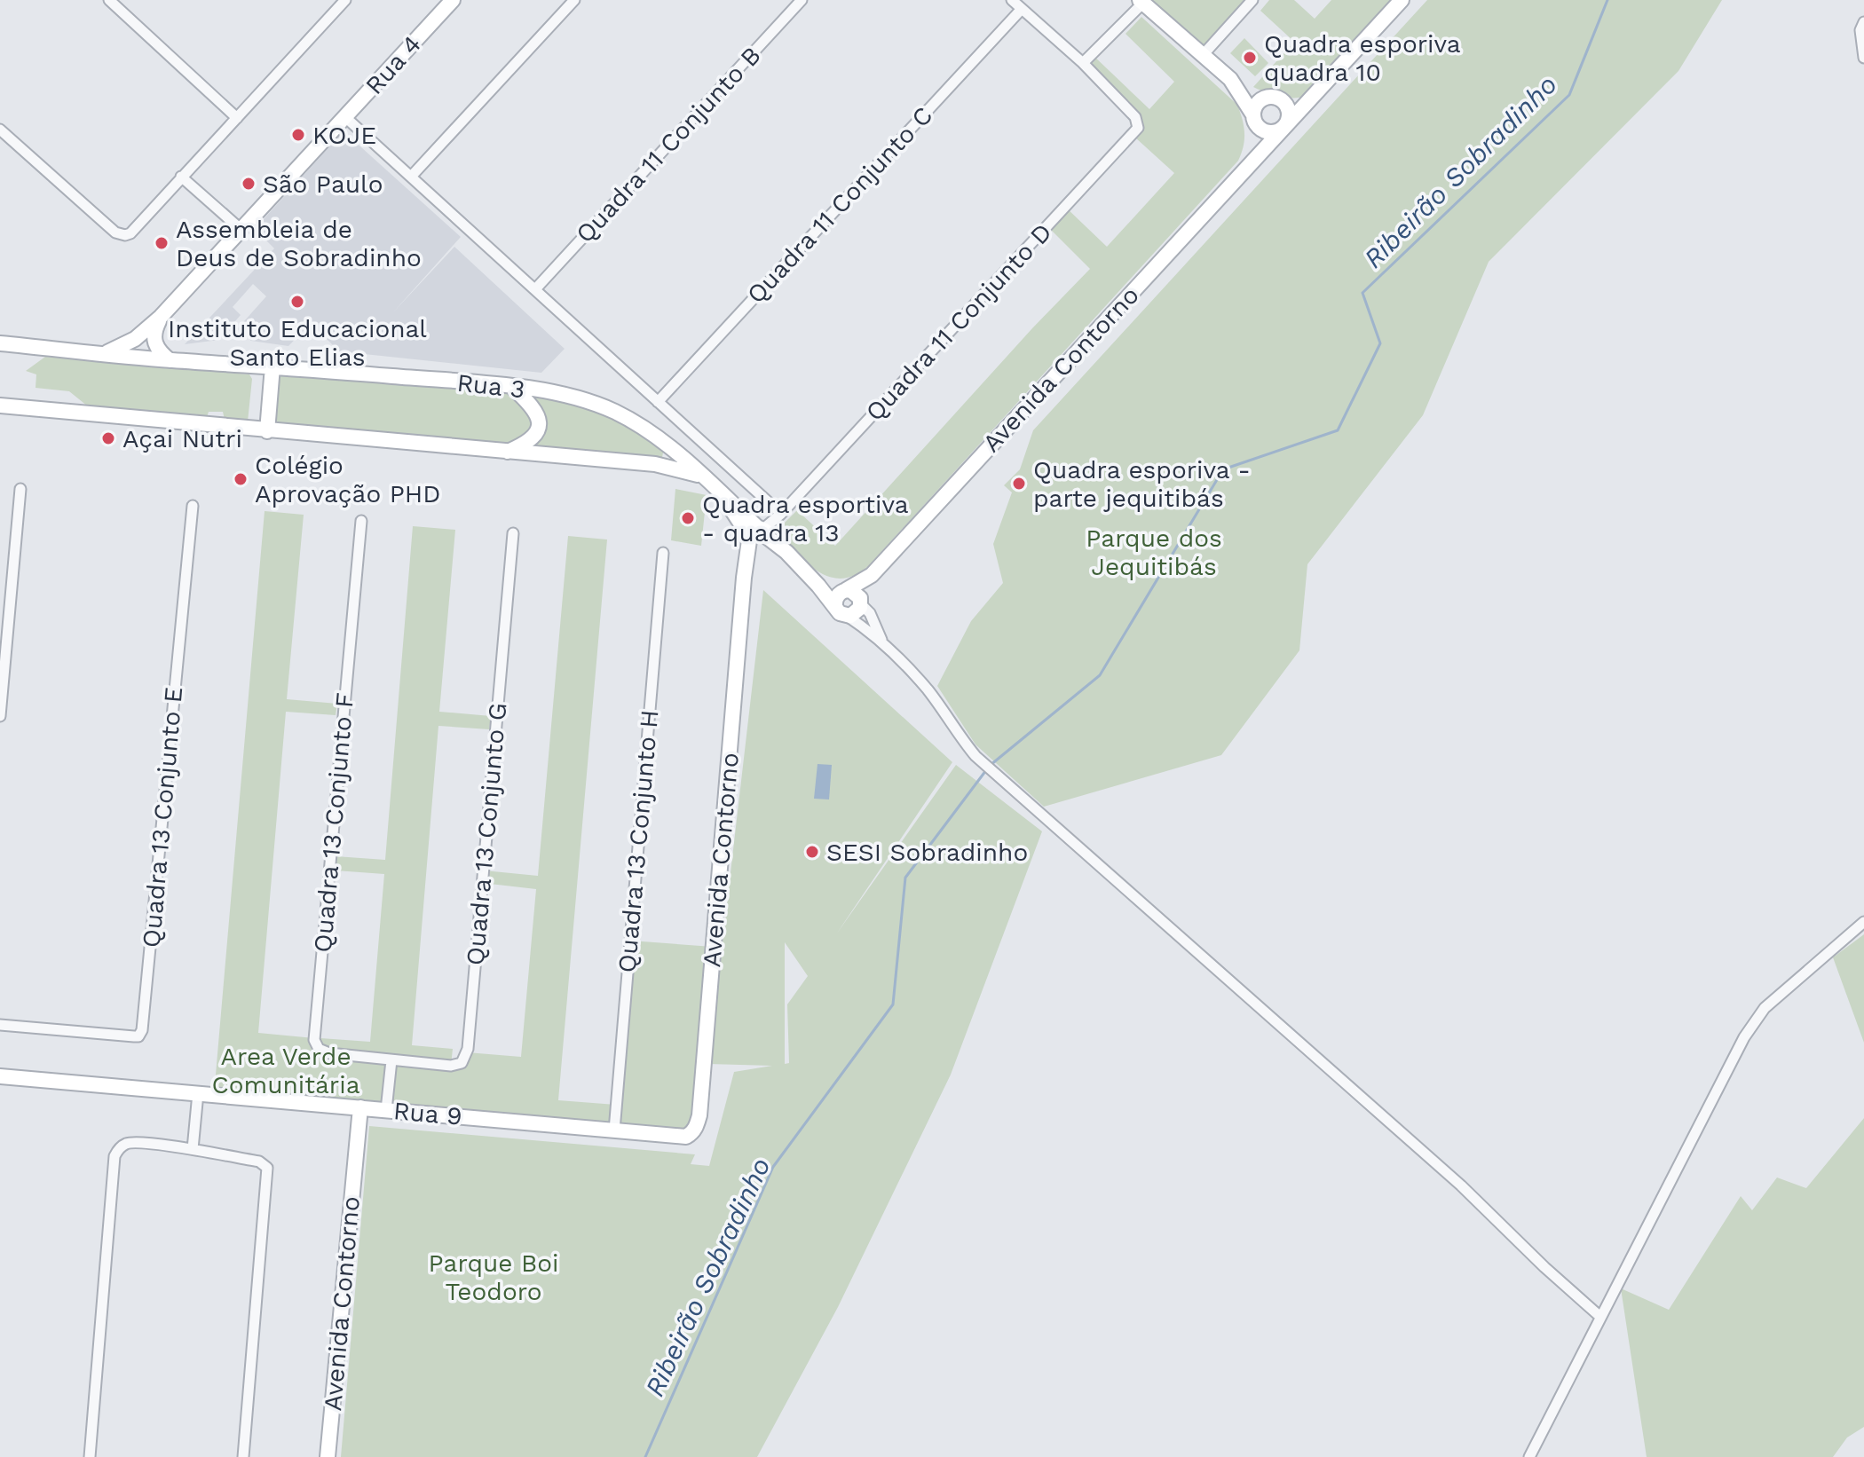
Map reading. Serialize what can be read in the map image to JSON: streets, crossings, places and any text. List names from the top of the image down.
{
  "streets": {
    "main road": [
      "Rua 4",
      "Avenida Contorno",
      "Rua 3",
      "Rua 9"
    ],
    "street": [
      "Quadra 11 Conjunto B",
      "Quadra 11 Conjunto C",
      "Quadra 11 Conjunto D",
      "Quadra 13 Conjunto E",
      "Quadra 13 Conjunto F",
      "Quadra 13 Conjunto G",
      "Quadra 13 Conjunto H"
    ]
  },
  "crossings": [
    ["Rua 4", "Rua 3"],
    ["Quadra 11 Conjunto D", "Avenida Contorno"],
    ["Quadra 11 Conjunto D", "Rua 3"],
    ["Avenida Contorno", "Rua 3"],
    ["Avenida Contorno", "Rua 9"],
    ["Quadra 13 Conjunto F", "Quadra 13 Conjunto G"],
    ["Quadra 13 Conjunto H", "Rua 9"]
  ],
  "water": ["Ribeirão Sobradinho"],
  "parks": ["Parque dos Jequitibás", "Area Verde Comunitária", "Parque Boi Teodoro"],
  "places": [
    "Quadra esporiva quadra 10",
    "KOJE",
    "São Paulo",
    "Assembleia de Deus de Sobradinho",
    "Instituto Educacional Santo Elias",
    "Açai Nutri",
    "Colégio Aprovação PHD",
    "Quadra esporiva - parte jequitibás",
    "Quadra esportiva - quadra 13",
    "SESI Sobradinho"
  ]
}
